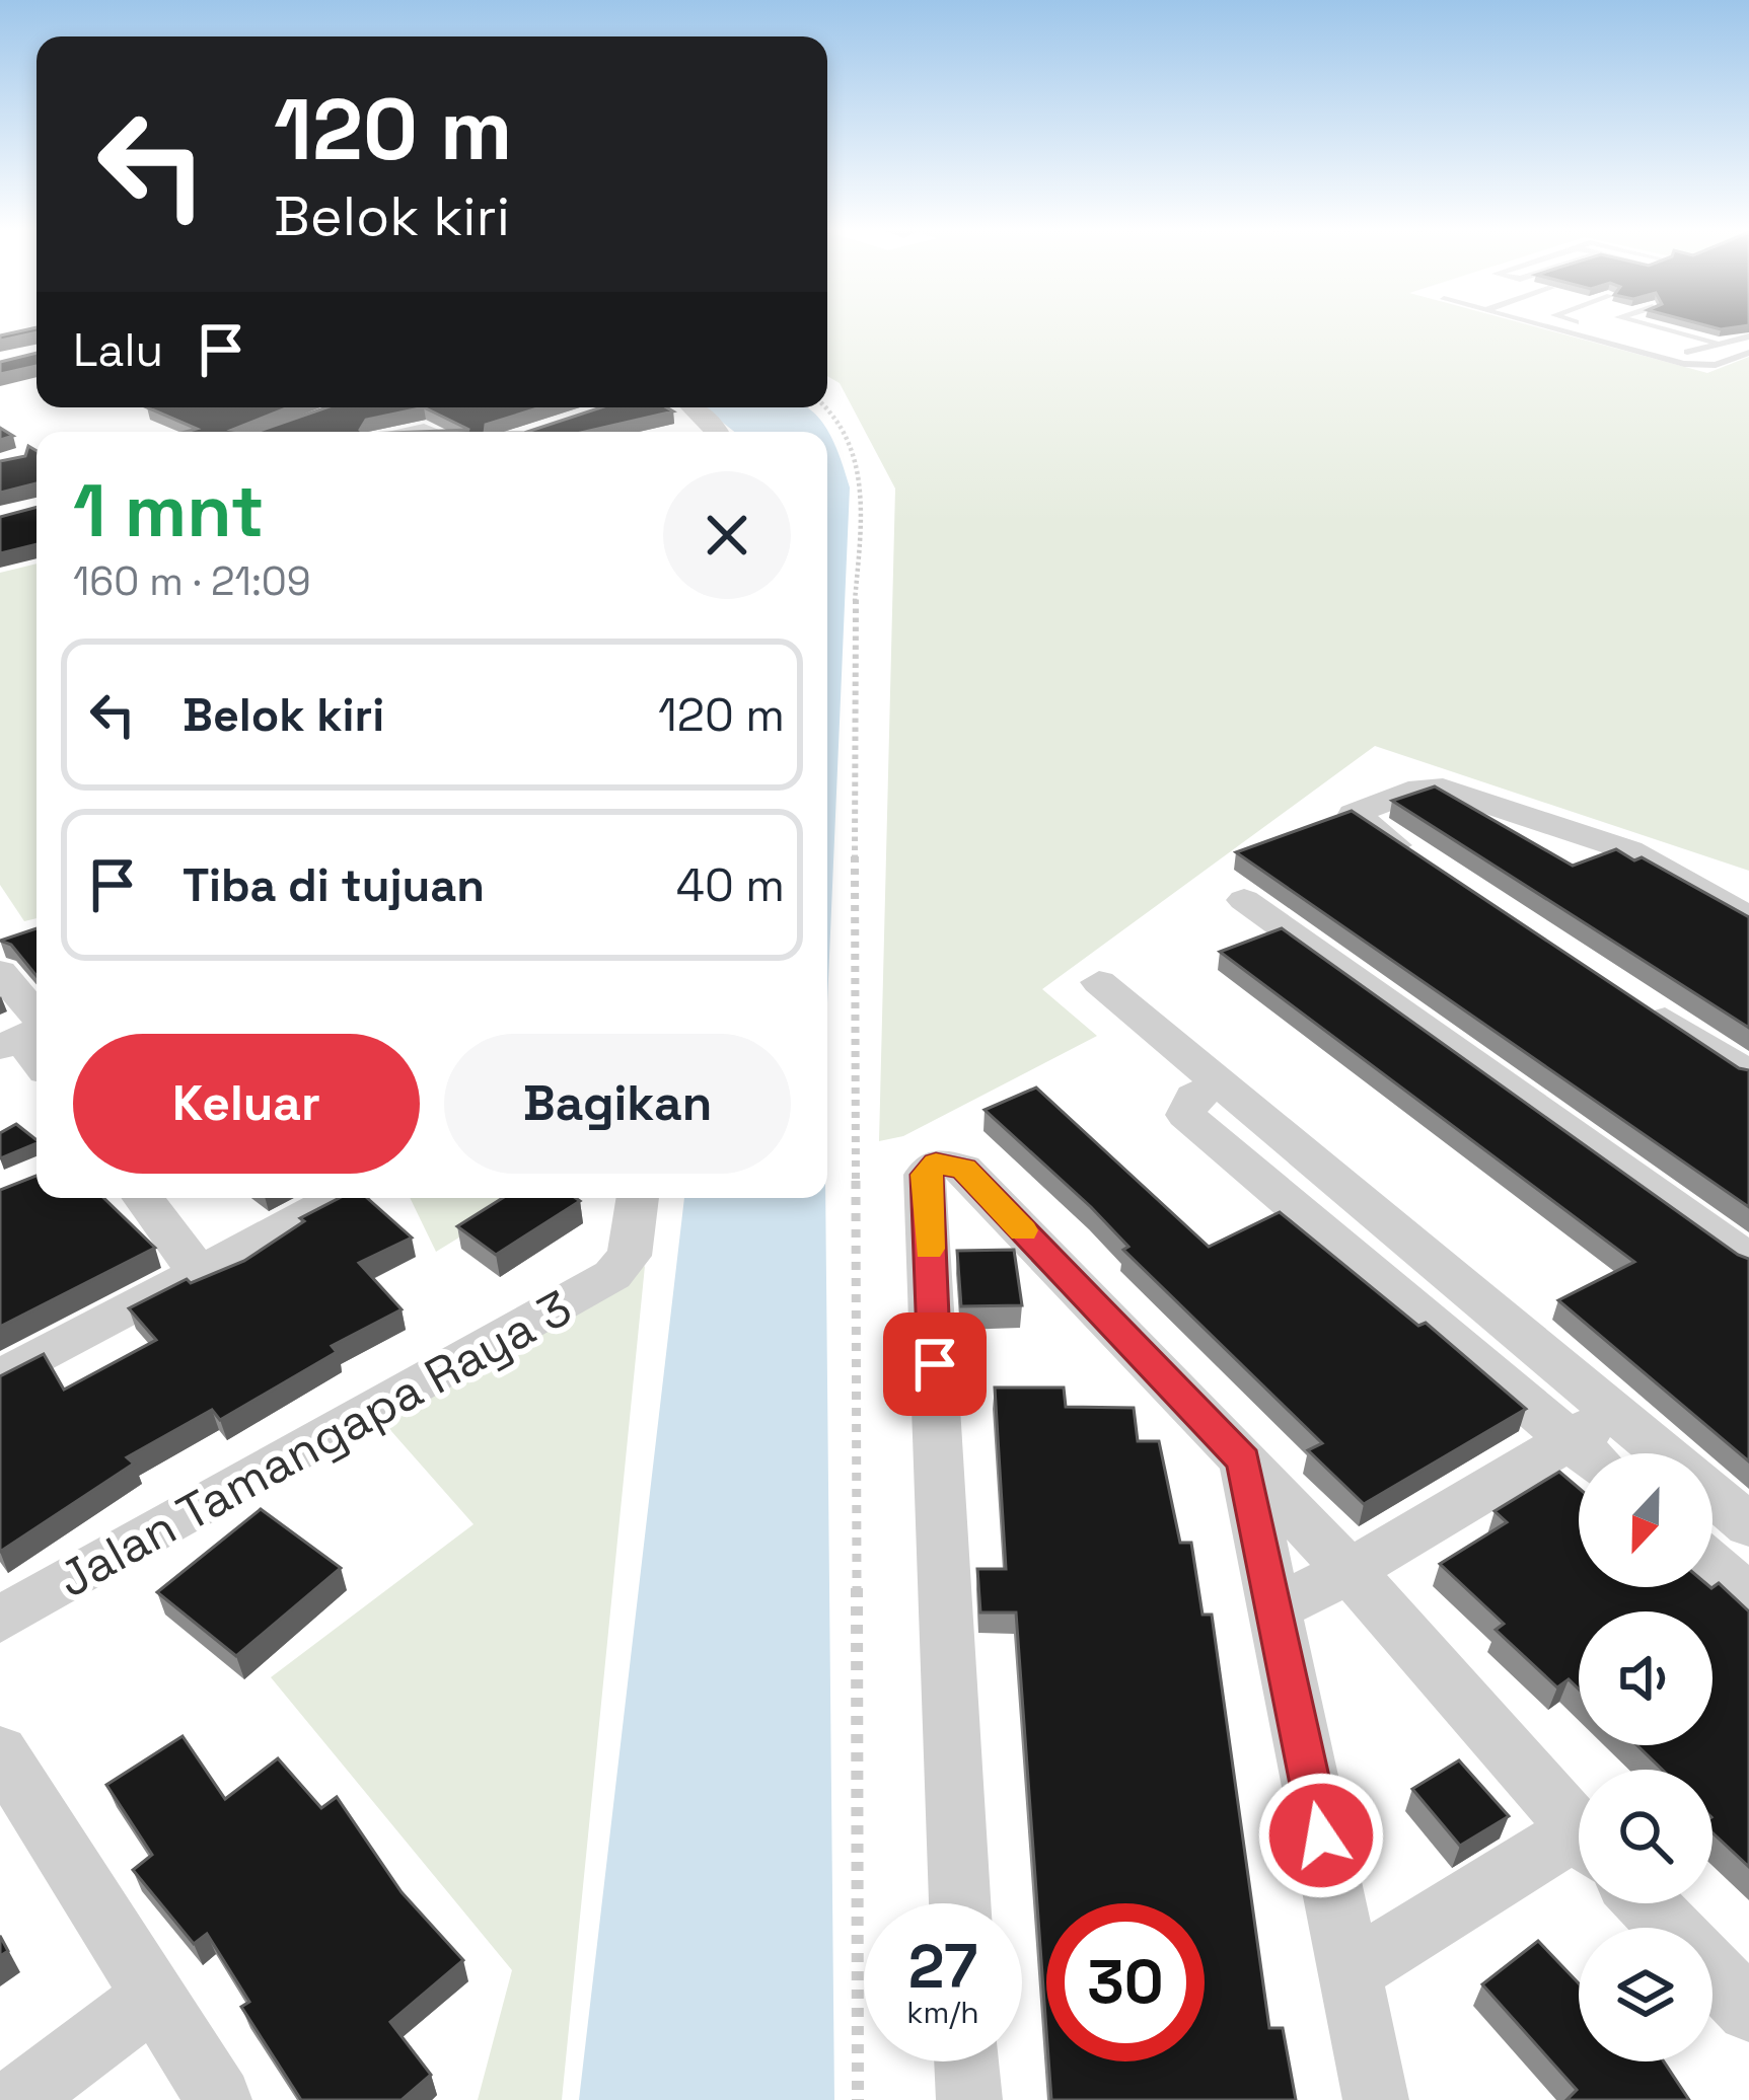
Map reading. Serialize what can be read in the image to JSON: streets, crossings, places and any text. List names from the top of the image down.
{
  "streets": {
    "street": ["Jalan Tamangapa Raya 3"]
  },
  "north": "bottom",
  "page": {
    "turn": ["120 m", "Belok kiri"],
    "then": "Lalu",
    "heading": ["1 mnt", "160 m · 21:09"],
    "list": [
      {
        "name": "Belok kiri",
        "value": "120 m"
      },
      {
        "name": "Tiba di tujuan",
        "value": "40 m"
      }
    ],
    "buttons": ["Keluar", "Bagikan"],
    "speed": "27 km/h",
    "limit": "30"
  }
}
